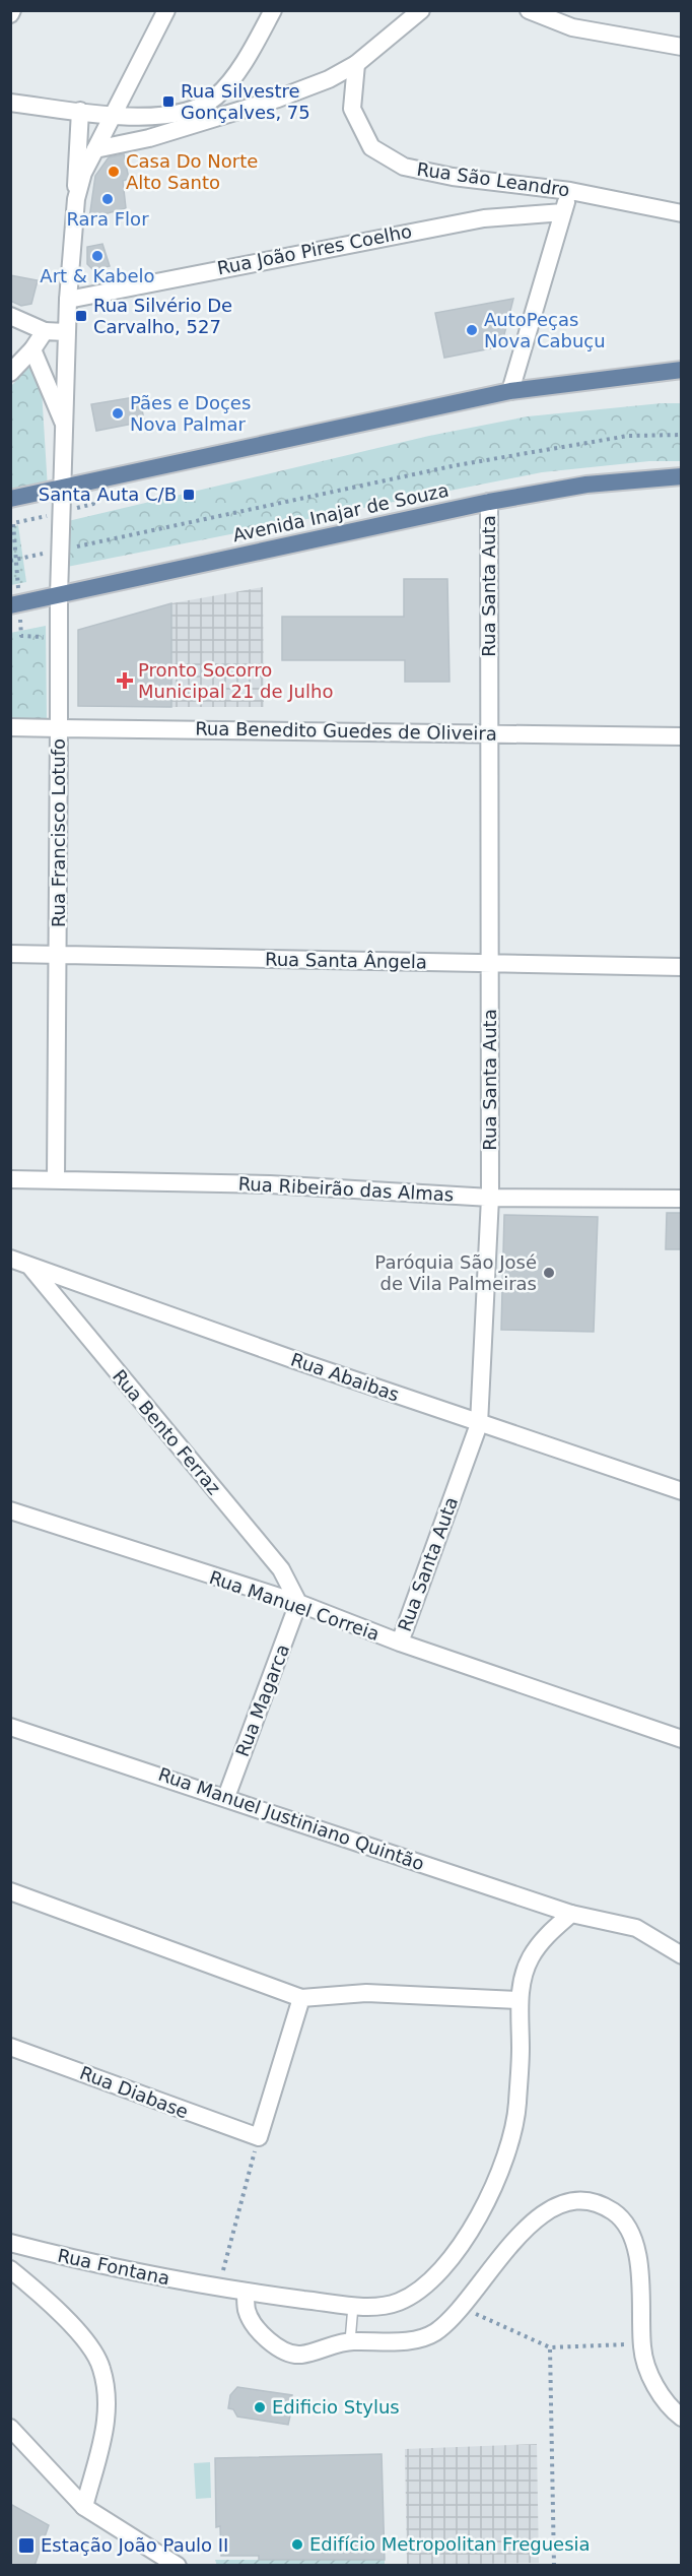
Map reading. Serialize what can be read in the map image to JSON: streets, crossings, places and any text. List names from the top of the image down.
{
  "streets": {
    "main road": ["Avenida Inajar de Souza"],
    "street": [
      "Rua São Leandro",
      "Rua João Pires Coelho",
      "Rua Santa Auta",
      "Rua Benedito Guedes de Oliveira",
      "Rua Francisco Lotufo",
      "Rua Santa Ângela",
      "Rua Ribeirão das Almas",
      "Rua Abaibas",
      "Rua Bento Ferraz",
      "Rua Manuel Correia",
      "Rua Magarca",
      "Rua Manuel Justiniano Quintão",
      "Rua Diabase",
      "Rua Fontana"
    ]
  },
  "crossings": [
    ["Rua João Pires Coelho", "Rua Francisco Lotufo"],
    ["Avenida Inajar de Souza", "Rua Santa Auta"],
    ["Avenida Inajar de Souza", "Rua Francisco Lotufo"],
    ["Rua Santa Auta", "Rua Benedito Guedes de Oliveira"],
    ["Rua Santa Auta", "Rua Santa Ângela"],
    ["Rua Santa Auta", "Rua Ribeirão das Almas"],
    ["Rua Santa Auta", "Rua Abaibas"],
    ["Rua Santa Auta", "Rua Manuel Correia"],
    ["Rua Benedito Guedes de Oliveira", "Rua Francisco Lotufo"],
    ["Rua Francisco Lotufo", "Rua Santa Ângela"],
    ["Rua Francisco Lotufo", "Rua Ribeirão das Almas"],
    ["Rua Abaibas", "Rua Bento Ferraz"],
    ["Rua Bento Ferraz", "Rua Manuel Correia"],
    ["Rua Bento Ferraz", "Rua Magarca"],
    ["Rua Manuel Correia", "Rua Magarca"],
    ["Rua Magarca", "Rua Manuel Justiniano Quintão"],
    ["Rua Manuel Justiniano Quintão", "Rua Fontana"]
  ],
  "places": {
    "transit": [
      "Rua Silvestre Gonçalves, 75",
      "Rua Silvério De Carvalho, 527",
      "Santa Auta C/B",
      "Estação João Paulo II"
    ],
    "other": [
      "Casa Do Norte Alto Santo",
      "Rara Flor",
      "Art & Kabelo",
      "AutoPeças Nova Cabuçu",
      "Pães e Doçes Nova Palmar",
      "Paróquia São José de Vila Palmeiras",
      "Edificio Stylus",
      "Edifício Metropolitan Freguesia"
    ],
    "health": ["Pronto Socorro Municipal 21 de Julho"]
  }
}
